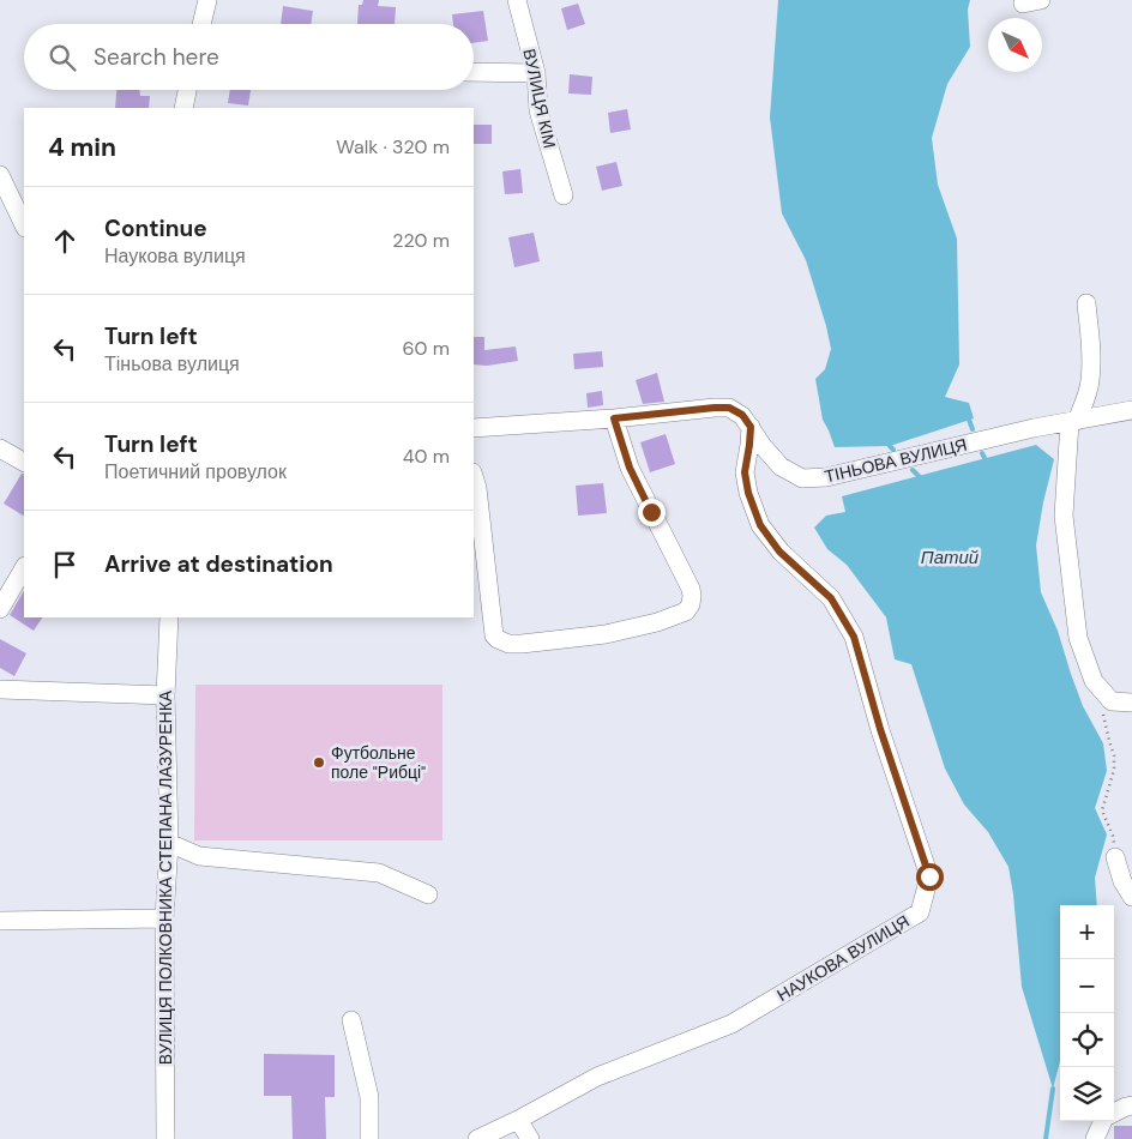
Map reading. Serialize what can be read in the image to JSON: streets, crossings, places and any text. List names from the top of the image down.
{
  "streets": {
    "street": [
      "ВУЛИЦЯ КІМ",
      "ТІНЬОВА ВУЛИЦЯ",
      "ВУЛИЦЯ ПОЛКОВНИКА СТЕПАНА ЛАЗУРЕНКА",
      "НАУКОВА ВУЛИЦЯ"
    ]
  },
  "crossings": [
    ["ТІНЬОВА ВУЛИЦЯ", "НАУКОВА ВУЛИЦЯ"]
  ],
  "water": ["Патий"],
  "places": ["Футбольне поле \"Рибці\""],
  "north": "bottom right",
  "page": {
    "search": "Search here",
    "heading": ["4 min", "Walk · 320 m"],
    "list": [
      ["Continue", "Наукова вулиця", "220 m"],
      ["Turn left", "Тіньова вулиця", "60 m"],
      ["Turn left", "Поетичний провулок", "40 m"],
      "Arrive at destination"
    ],
    "map_buttons": ["+", "−"]
  }
}
